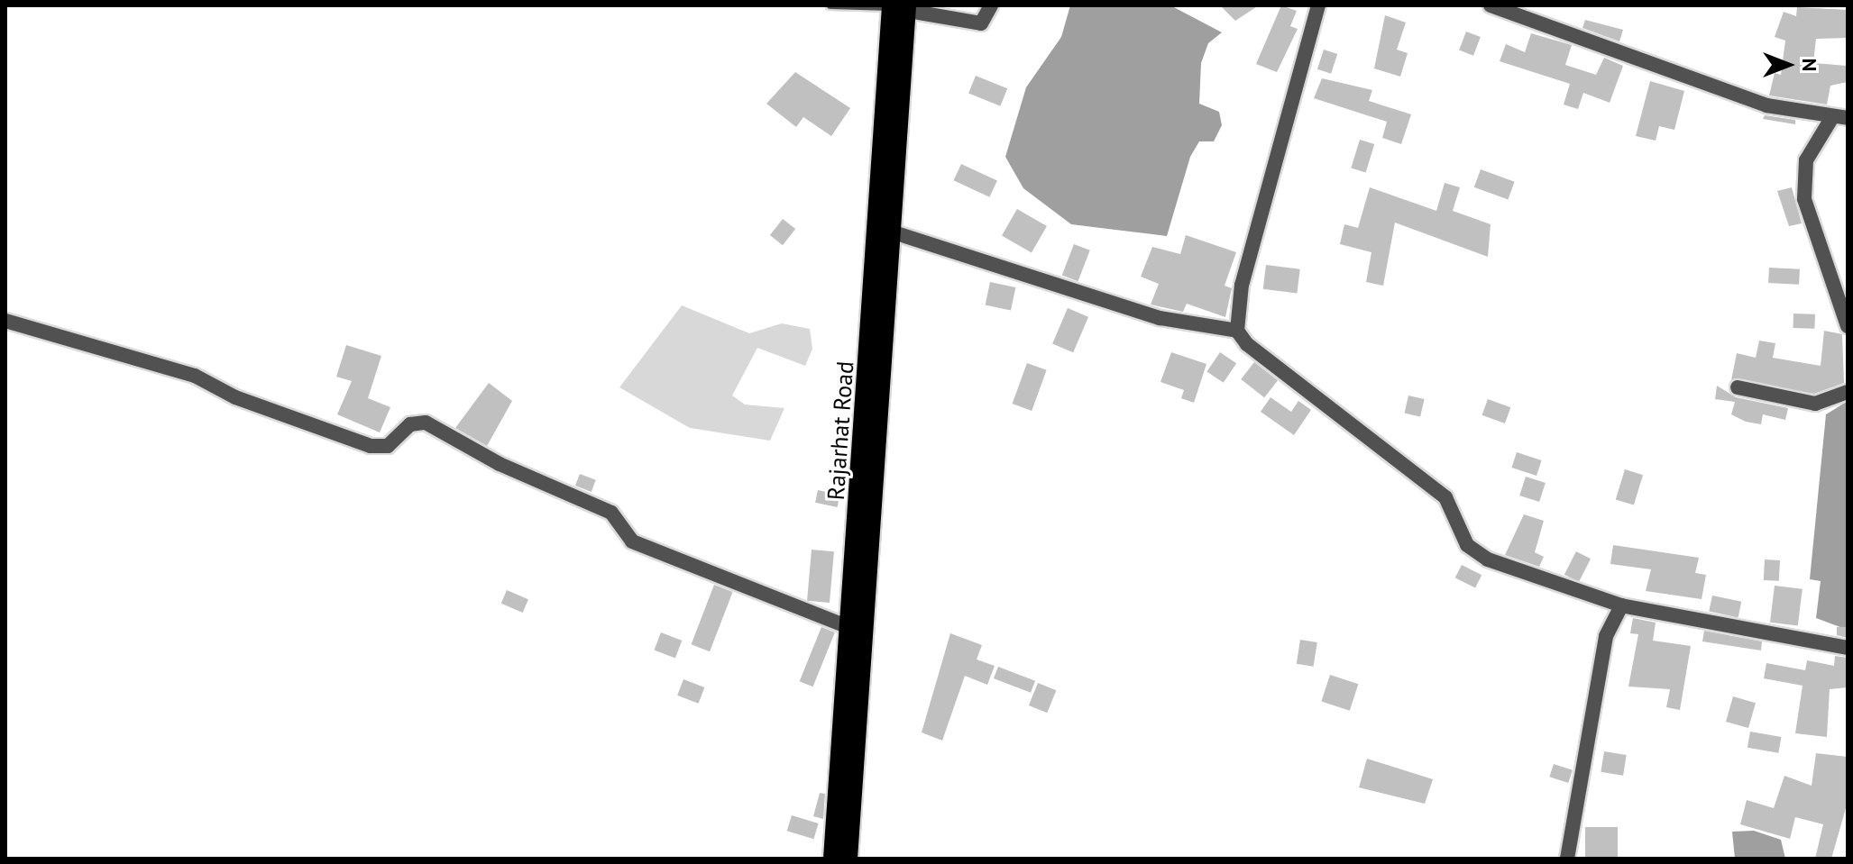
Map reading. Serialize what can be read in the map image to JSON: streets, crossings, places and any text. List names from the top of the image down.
{
  "streets": {
    "main road": ["Rajarhat Road"]
  },
  "north": "right"
}
